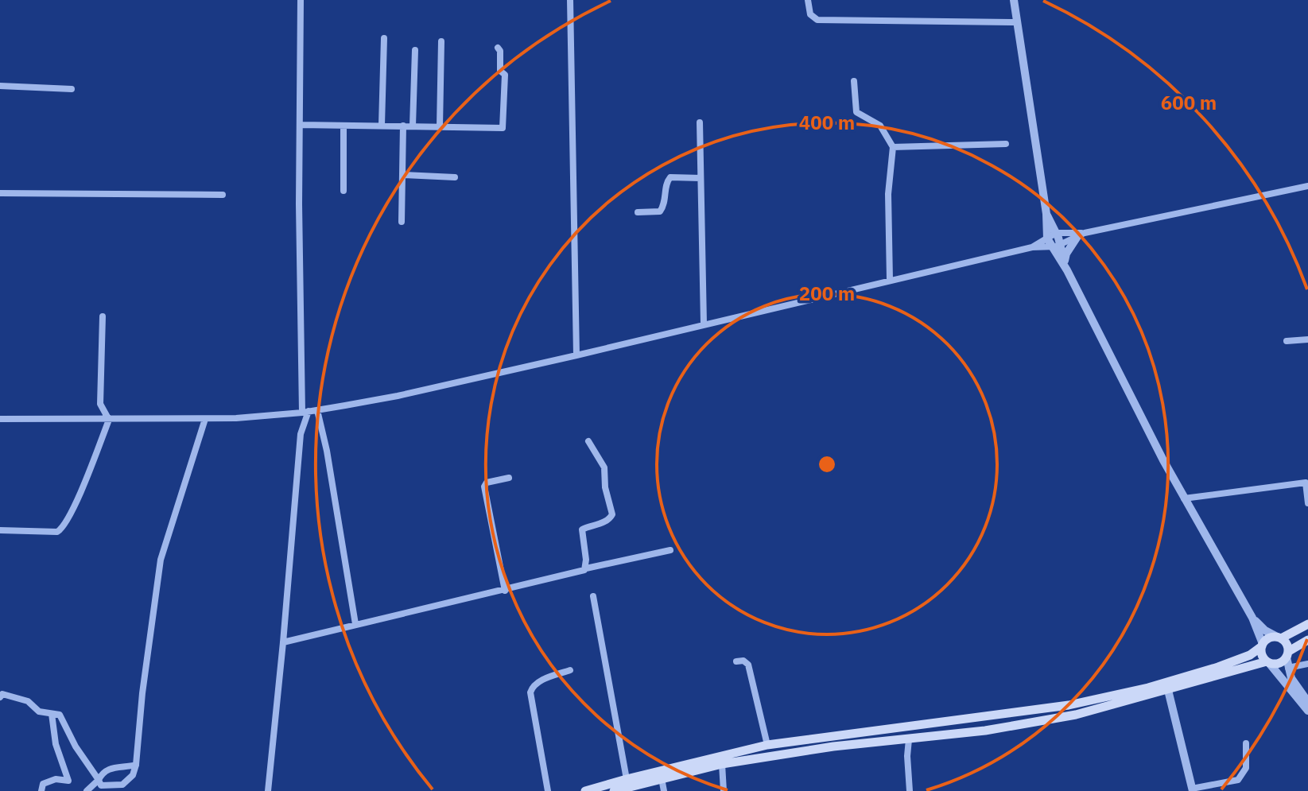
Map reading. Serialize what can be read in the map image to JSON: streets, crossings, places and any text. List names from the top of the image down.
{
  "rings": ["600 m", "400 m", "200 m"]
}
